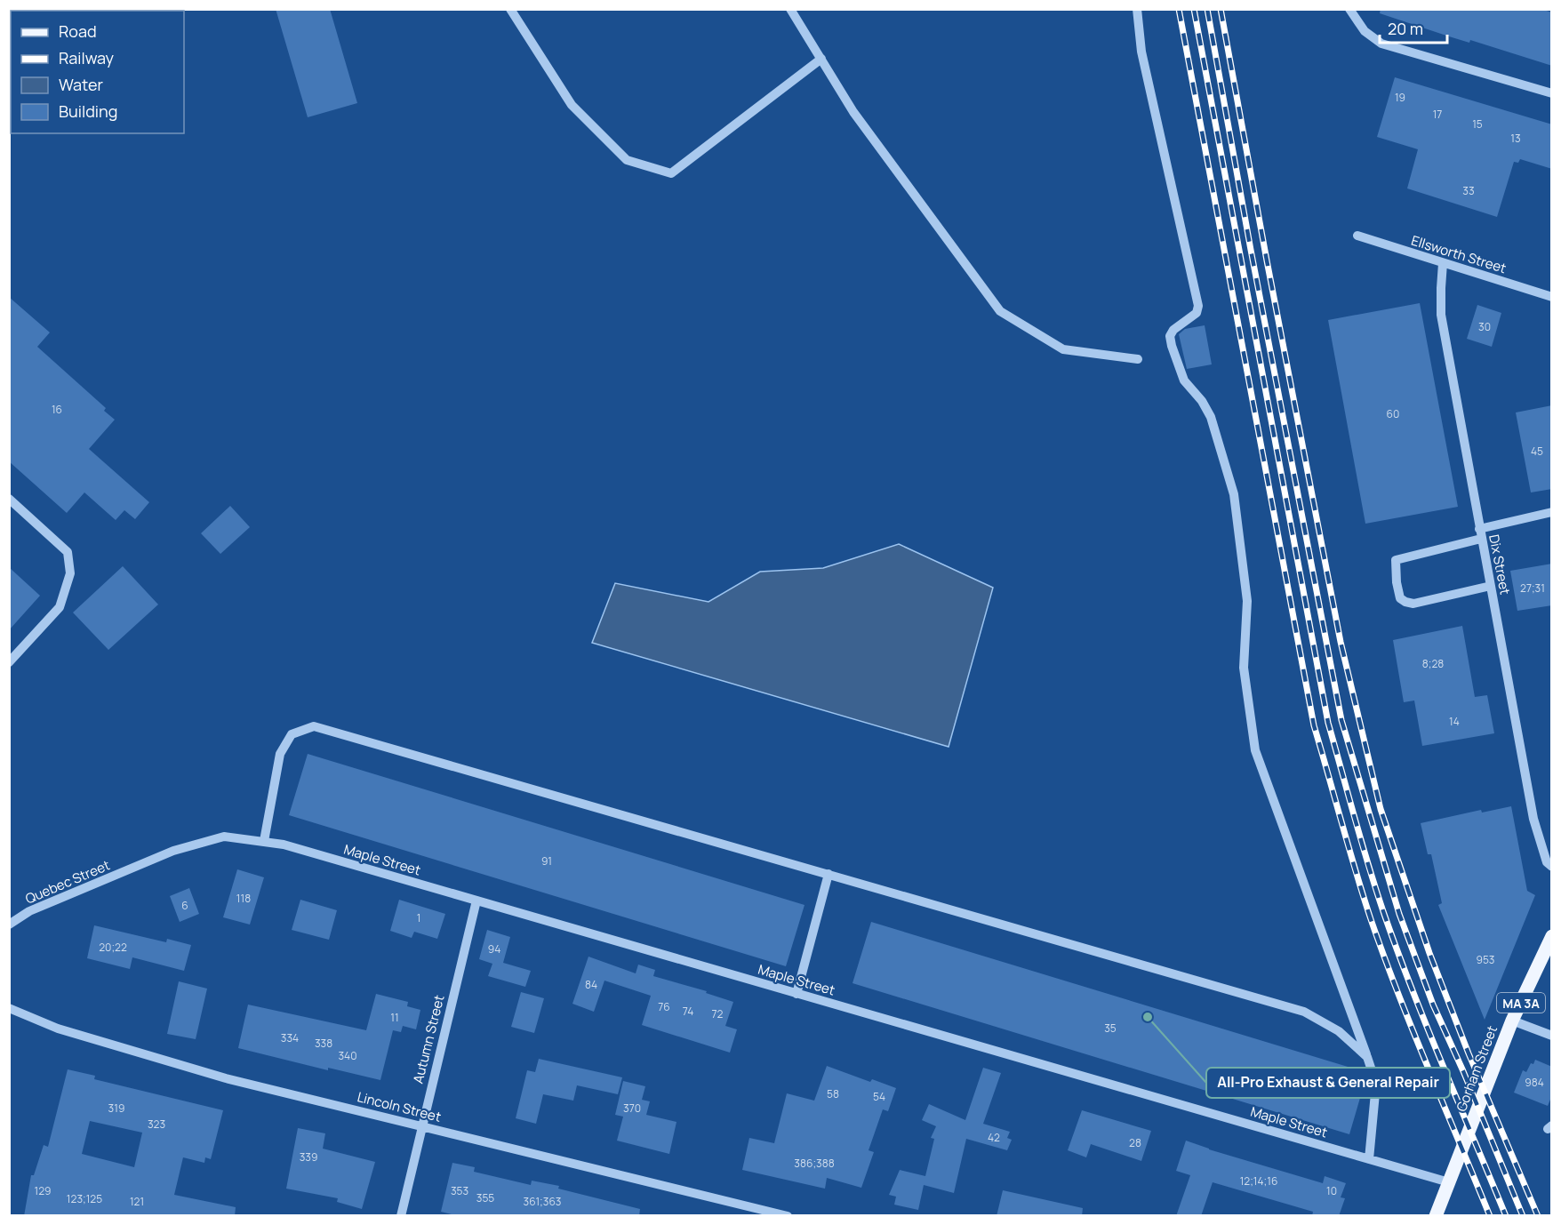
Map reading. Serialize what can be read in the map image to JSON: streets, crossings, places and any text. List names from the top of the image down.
{
  "streets": {
    "main road": ["MA 3A", "Gorham Street"],
    "street": [
      "Ellsworth Street",
      "Dix Street",
      "Maple Street",
      "Quebec Street",
      "Autumn Street",
      "Lincoln Street"
    ]
  },
  "crossings": [
    ["Ellsworth Street", "Dix Street"],
    ["Maple Street", "Quebec Street"],
    ["Maple Street", "Autumn Street"],
    ["Maple Street", "Gorham Street"],
    ["Autumn Street", "Lincoln Street"]
  ],
  "places": ["All-Pro Exhaust & General Repair"],
  "house_numbers": [
    "19",
    "17",
    "15",
    "13",
    "33",
    "30",
    "16",
    "60",
    "45",
    "27;31",
    "8;28",
    "14",
    "91",
    "118",
    "6",
    "1",
    "20;22",
    "94",
    "953",
    "84",
    "76",
    "74",
    "72",
    "11",
    "35",
    "334",
    "338",
    "340",
    "984",
    "58",
    "54",
    "319",
    "370",
    "323",
    "42",
    "28",
    "339",
    "386;388",
    "12;14;16",
    "129",
    "353",
    "10",
    "355",
    "123;125",
    "121",
    "361;363"
  ],
  "legend": [
    "Road",
    "Railway",
    "Water",
    "Building"
  ],
  "scale_bar": "20 m"
}
